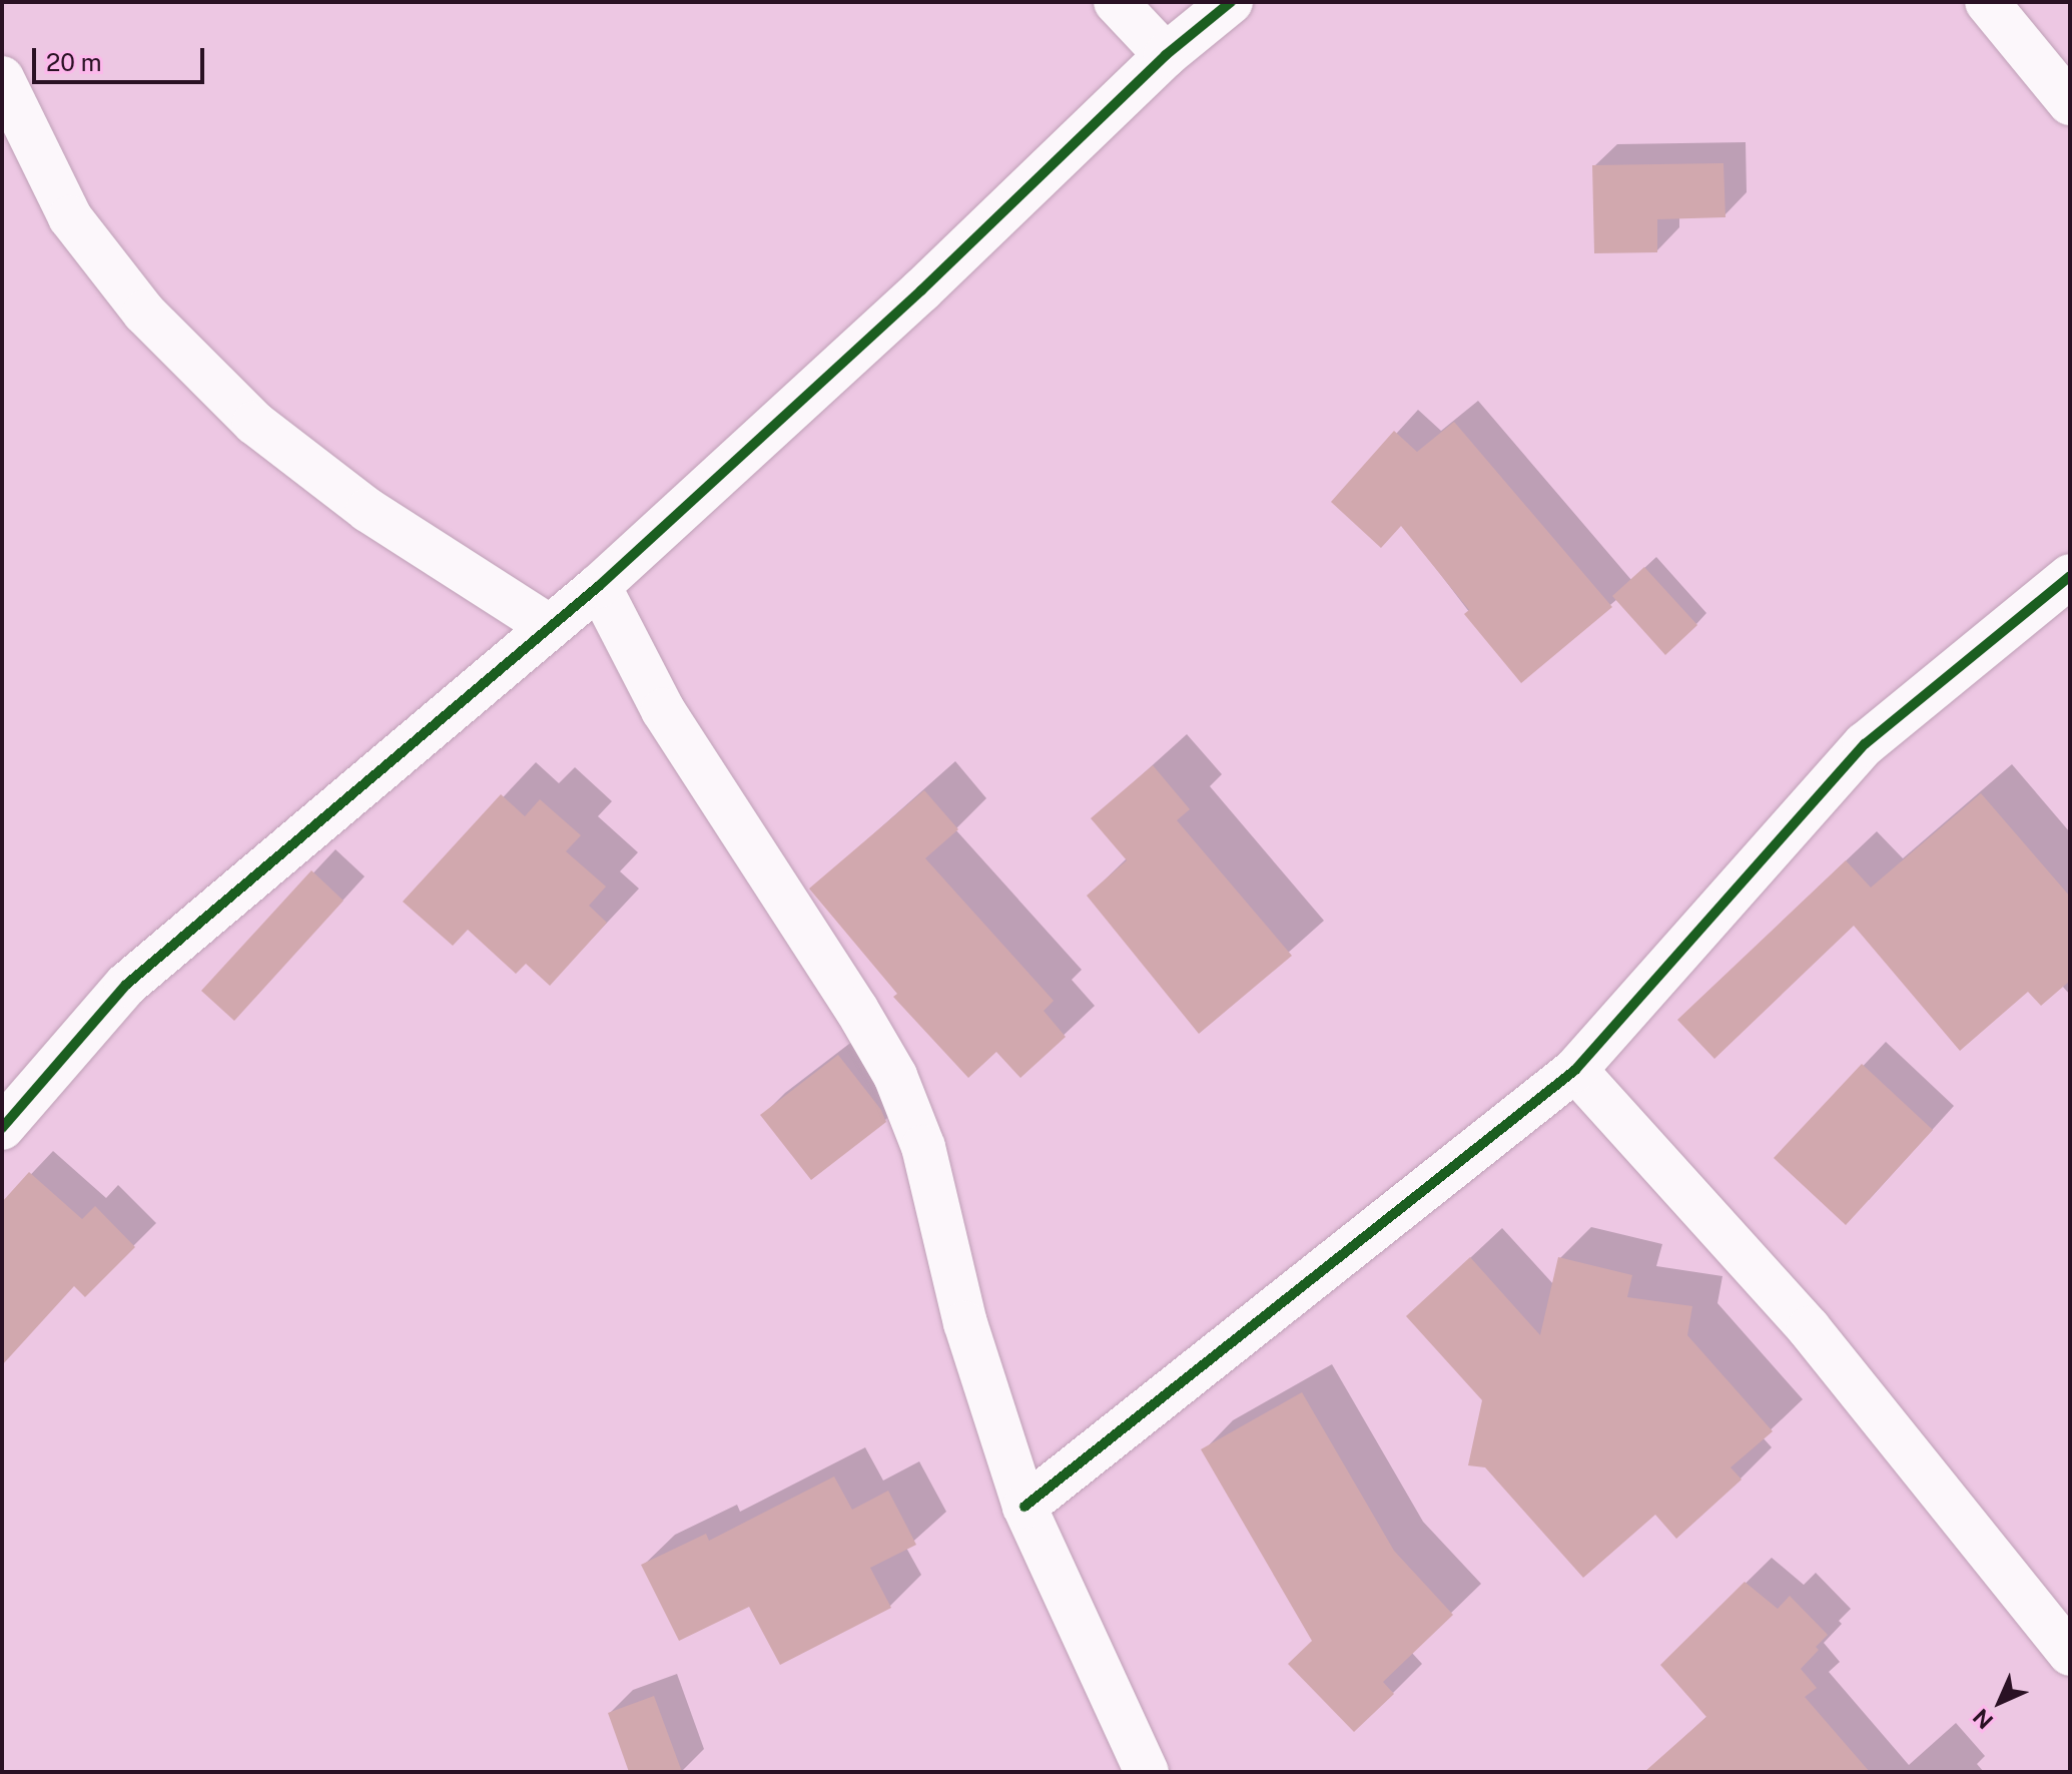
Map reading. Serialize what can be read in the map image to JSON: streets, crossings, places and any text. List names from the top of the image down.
{
  "scale_bar": "20 m",
  "north": "bottom left"
}
